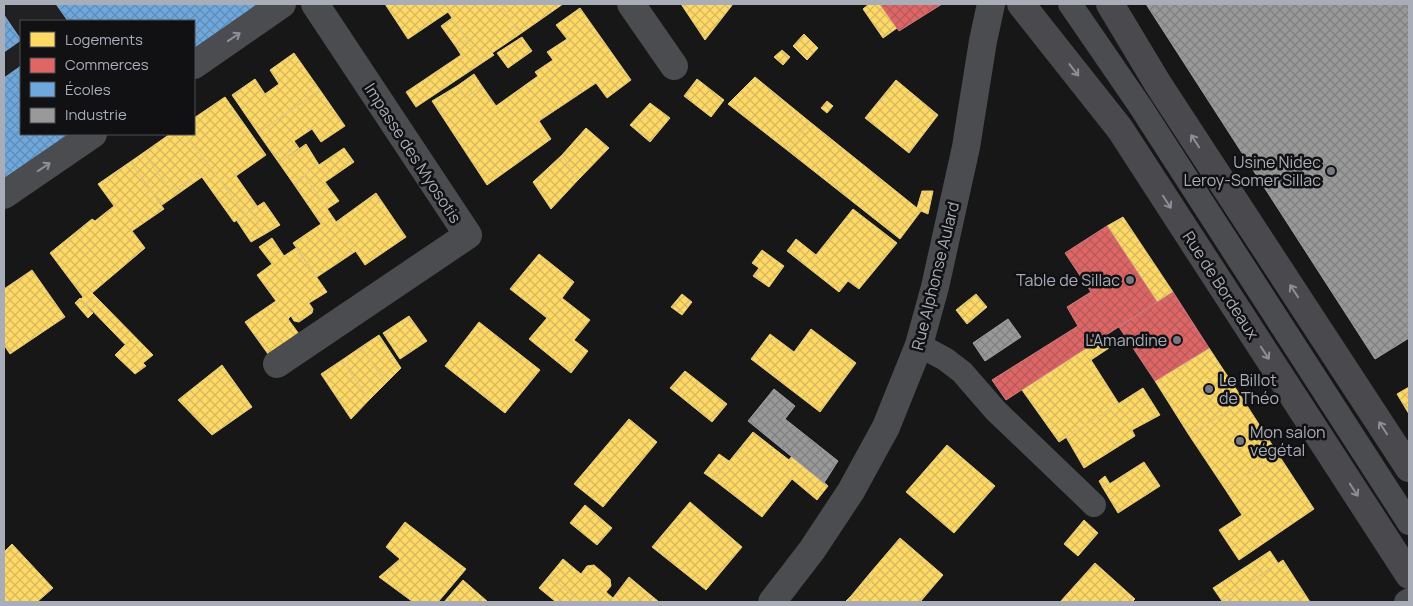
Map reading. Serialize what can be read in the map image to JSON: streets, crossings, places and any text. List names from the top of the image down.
{
  "streets": {
    "main road": ["Rue de Bordeaux"],
    "street": ["Impasse des Myosotis", "Rue Alphonse Aulard"]
  },
  "places": [
    "Usine Nidec Leroy-Somer Sillac",
    "Table de Sillac",
    "L'Amandine",
    "Le Billot de Théo",
    "Mon salon végétal"
  ],
  "legend": [
    "Logements",
    "Commerces",
    "Écoles",
    "Industrie"
  ]
}
